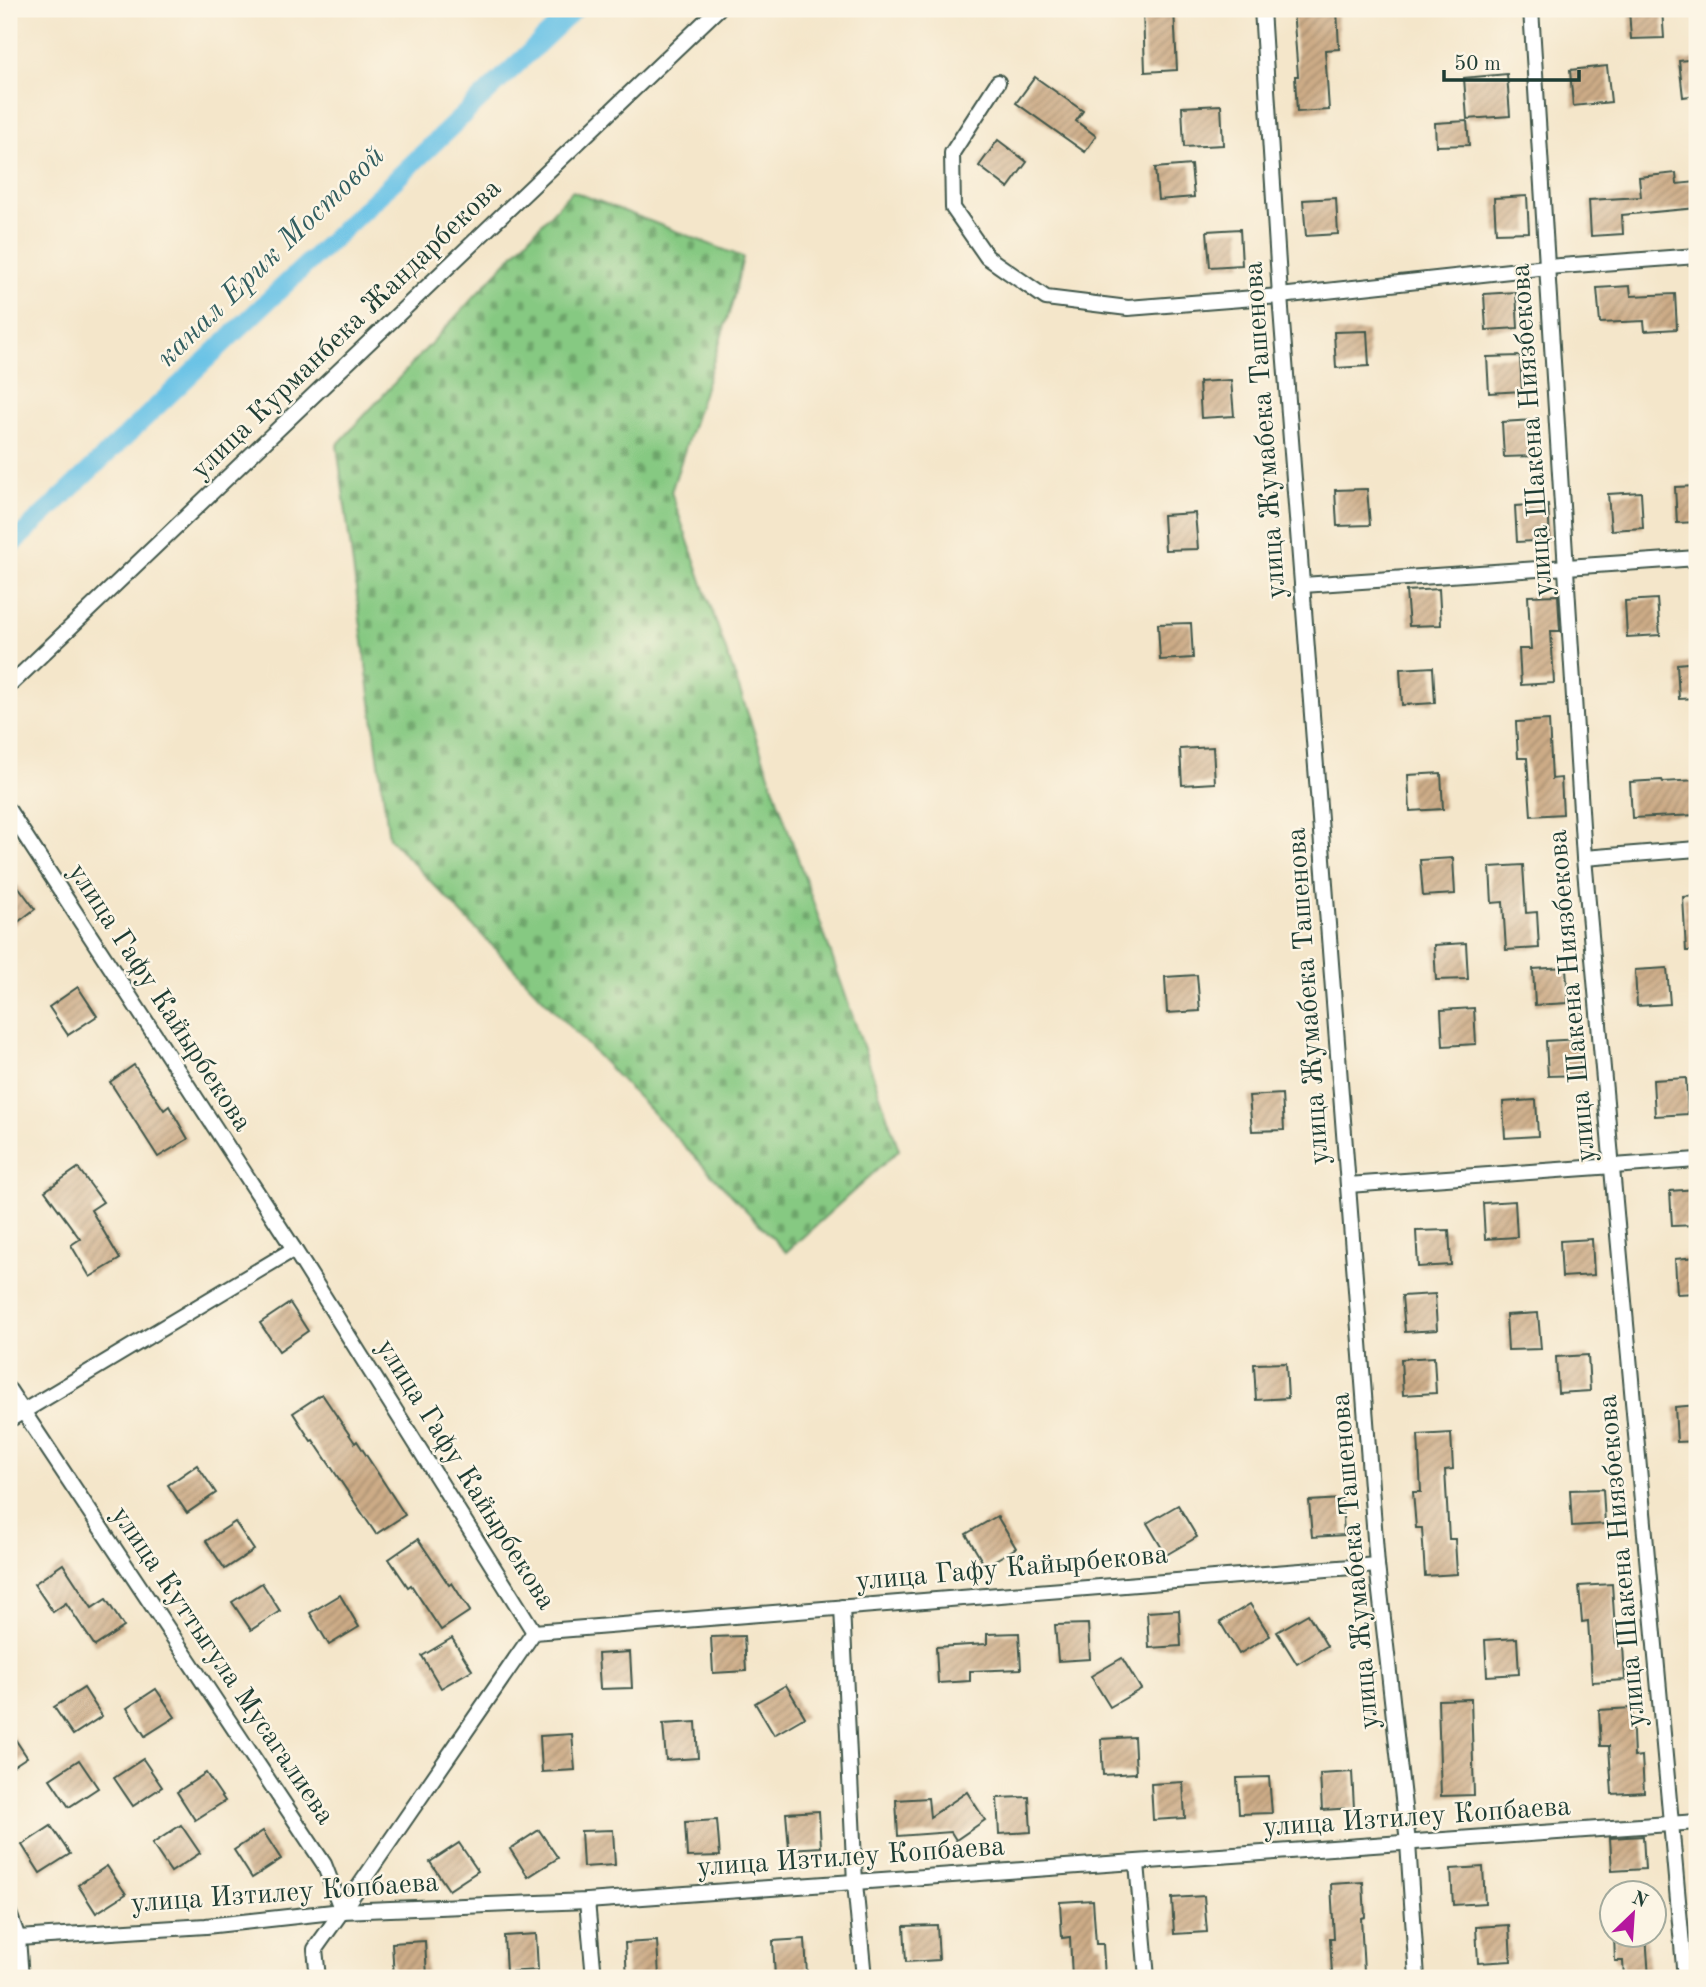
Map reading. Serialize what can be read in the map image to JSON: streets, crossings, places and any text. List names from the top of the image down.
{
  "streets": {
    "street": [
      "улица Курманбека Жандарбекова",
      "улица Жумабека Ташенова",
      "улица Шакена Ниязбекова",
      "улица Гафу Кайырбекова",
      "улица Куттыгула Мусагалиева",
      "улица Изтилеу Копбаева"
    ]
  },
  "crossings": [
    ["улица Жумабека Ташенова", "улица Гафу Кайырбекова"],
    ["улица Жумабека Ташенова", "улица Изтилеу Копбаева"],
    ["улица Шакена Ниязбекова", "улица Изтилеу Копбаева"],
    ["улица Куттыгула Мусагалиева", "улица Изтилеу Копбаева"]
  ],
  "water": ["канал Ерик Мостовой"],
  "scale_bar": "50 m",
  "north": "top right"
}
